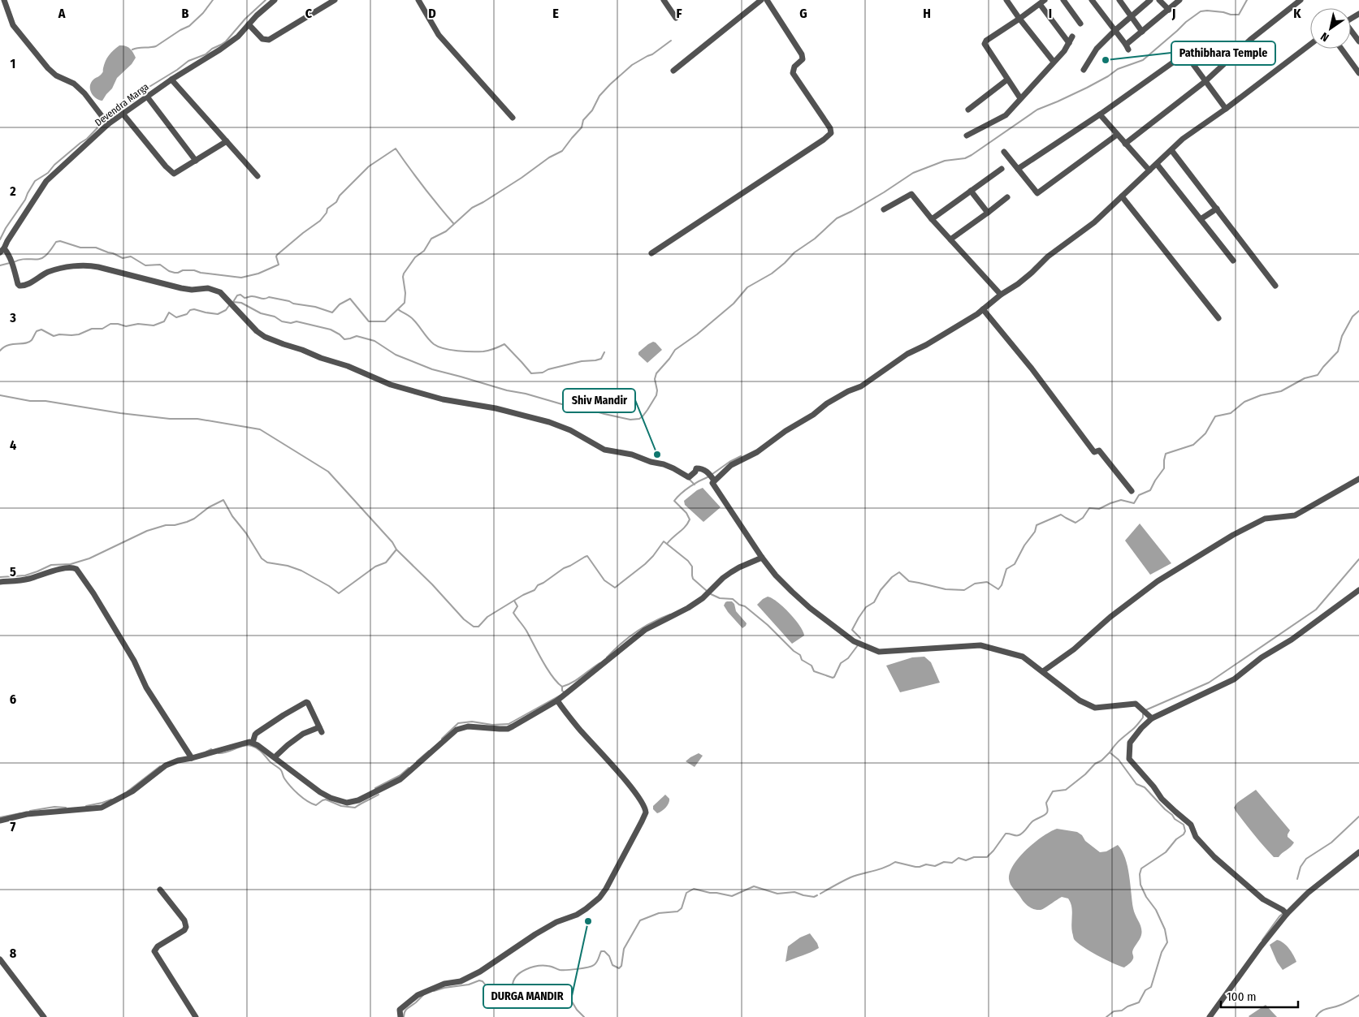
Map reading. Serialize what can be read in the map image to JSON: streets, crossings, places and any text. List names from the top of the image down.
{
  "streets": {
    "street": ["Devendra Marga"]
  },
  "places": ["Pathibhara Temple", "Shiv Mandir", "DURGA MANDIR"],
  "scale_bar": "100 m",
  "north": "bottom left",
  "grid": {
    "columns": [
      "A",
      "B",
      "C",
      "D",
      "E",
      "F",
      "G",
      "H",
      "I",
      "J",
      "K"
    ],
    "rows": [
      "1",
      "2",
      "3",
      "4",
      "5",
      "6",
      "7",
      "8"
    ]
  }
}
